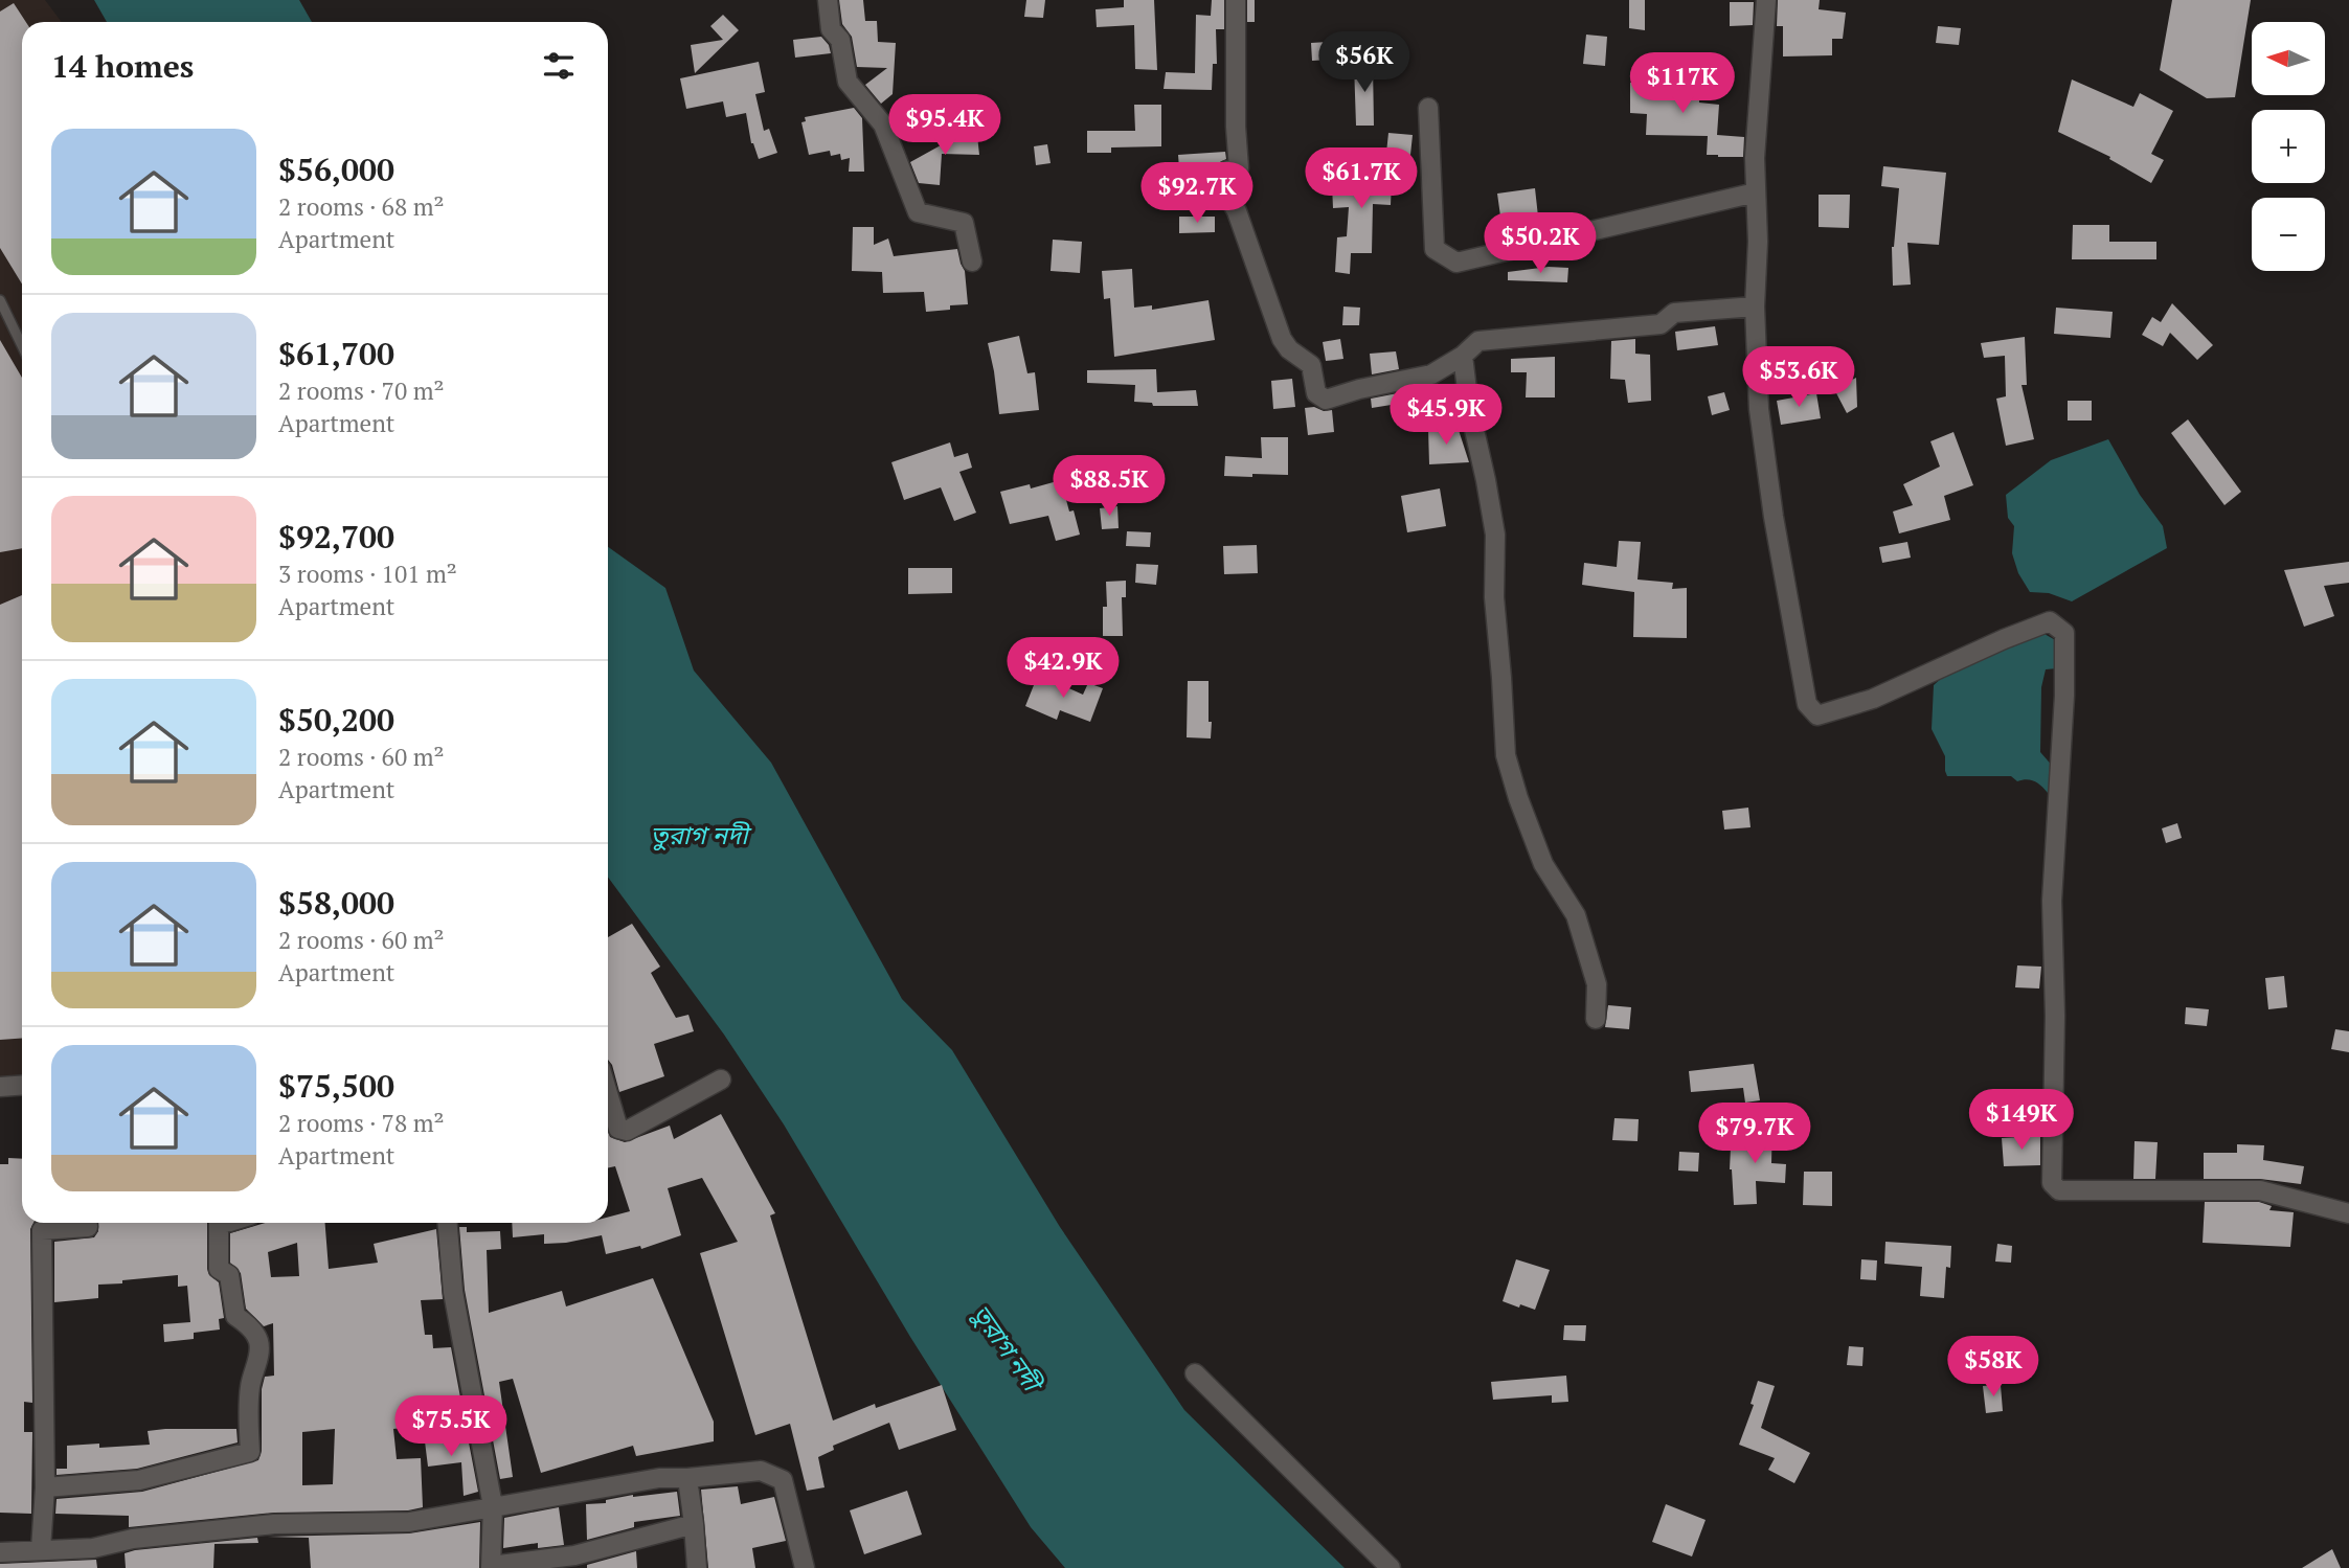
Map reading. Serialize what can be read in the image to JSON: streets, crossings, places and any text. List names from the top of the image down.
{
  "water": ["তুরাগ নদী"],
  "north": "left",
  "page": {
    "map_buttons": ["+", "−"],
    "heading": "14 homes",
    "price": [
      "$56K",
      "$117K",
      "$95.4K",
      "$61.7K",
      "$92.7K",
      "$50.2K",
      "$53.6K",
      "$45.9K",
      "$88.5K",
      "$42.9K",
      "$149K",
      "$79.7K",
      "$58K",
      "$75.5K"
    ],
    "list": [
      {
        "name": "$56,000",
        "note": "2 rooms · 68 m² · Apartment"
      },
      {
        "name": "$61,700",
        "note": "2 rooms · 70 m² · Apartment"
      },
      {
        "name": "$92,700",
        "note": "3 rooms · 101 m² · Apartment"
      },
      {
        "name": "$50,200",
        "note": "2 rooms · 60 m² · Apartment"
      },
      {
        "name": "$58,000",
        "note": "2 rooms · 60 m² · Apartment"
      },
      {
        "name": "$75,500",
        "note": "2 rooms · 78 m² · Apartment"
      }
    ]
  }
}
